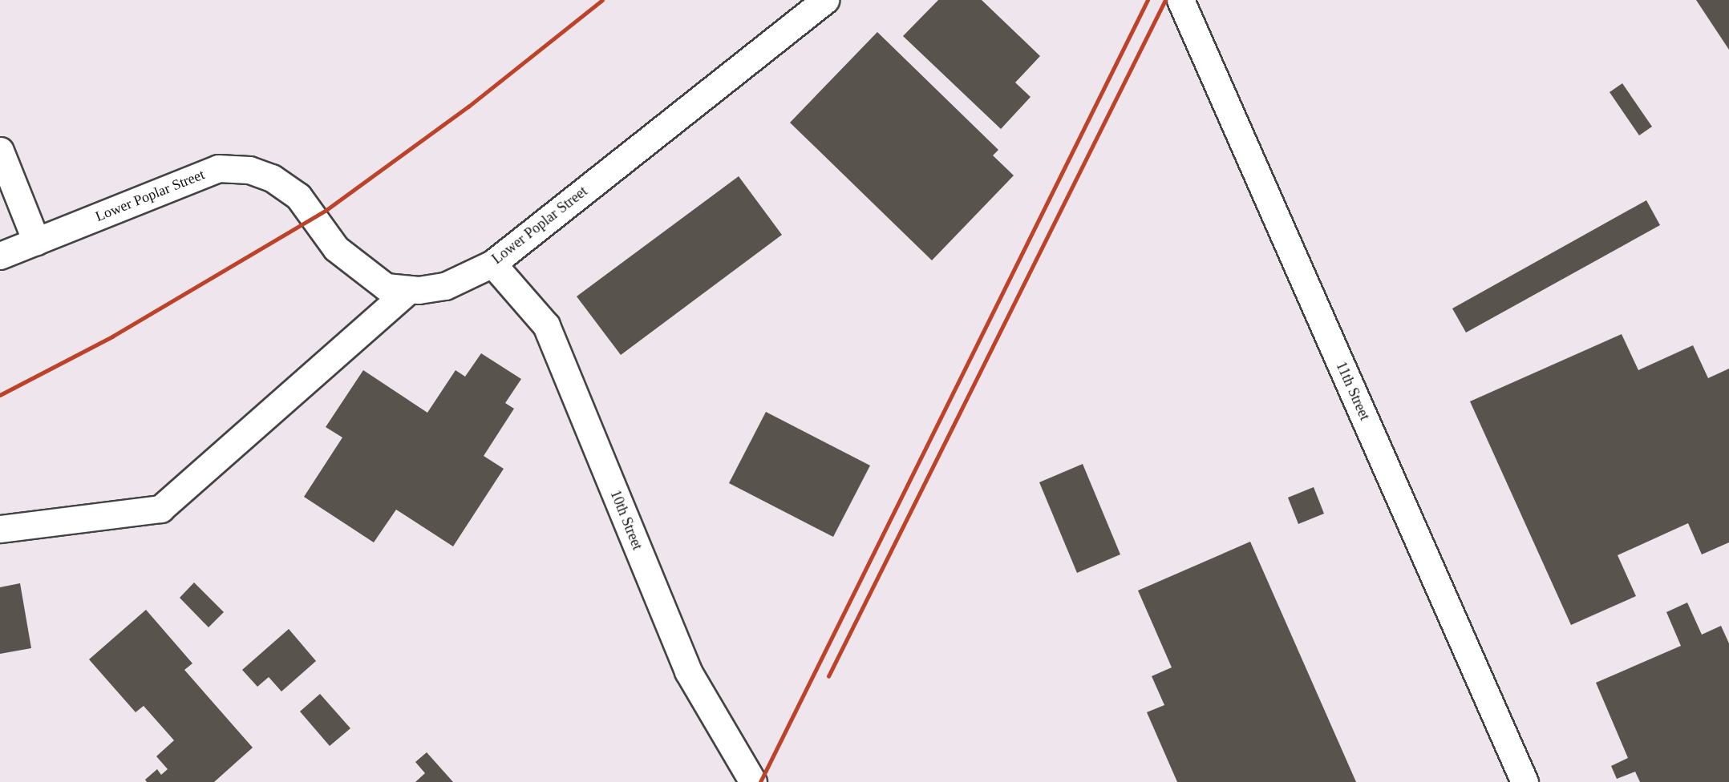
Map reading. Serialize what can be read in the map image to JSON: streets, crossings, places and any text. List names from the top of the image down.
{
  "streets": {
    "street": ["Lower Poplar Street", "11th Street", "10th Street"]
  },
  "crossings": [
    ["Lower Poplar Street", "10th Street"]
  ]
}
